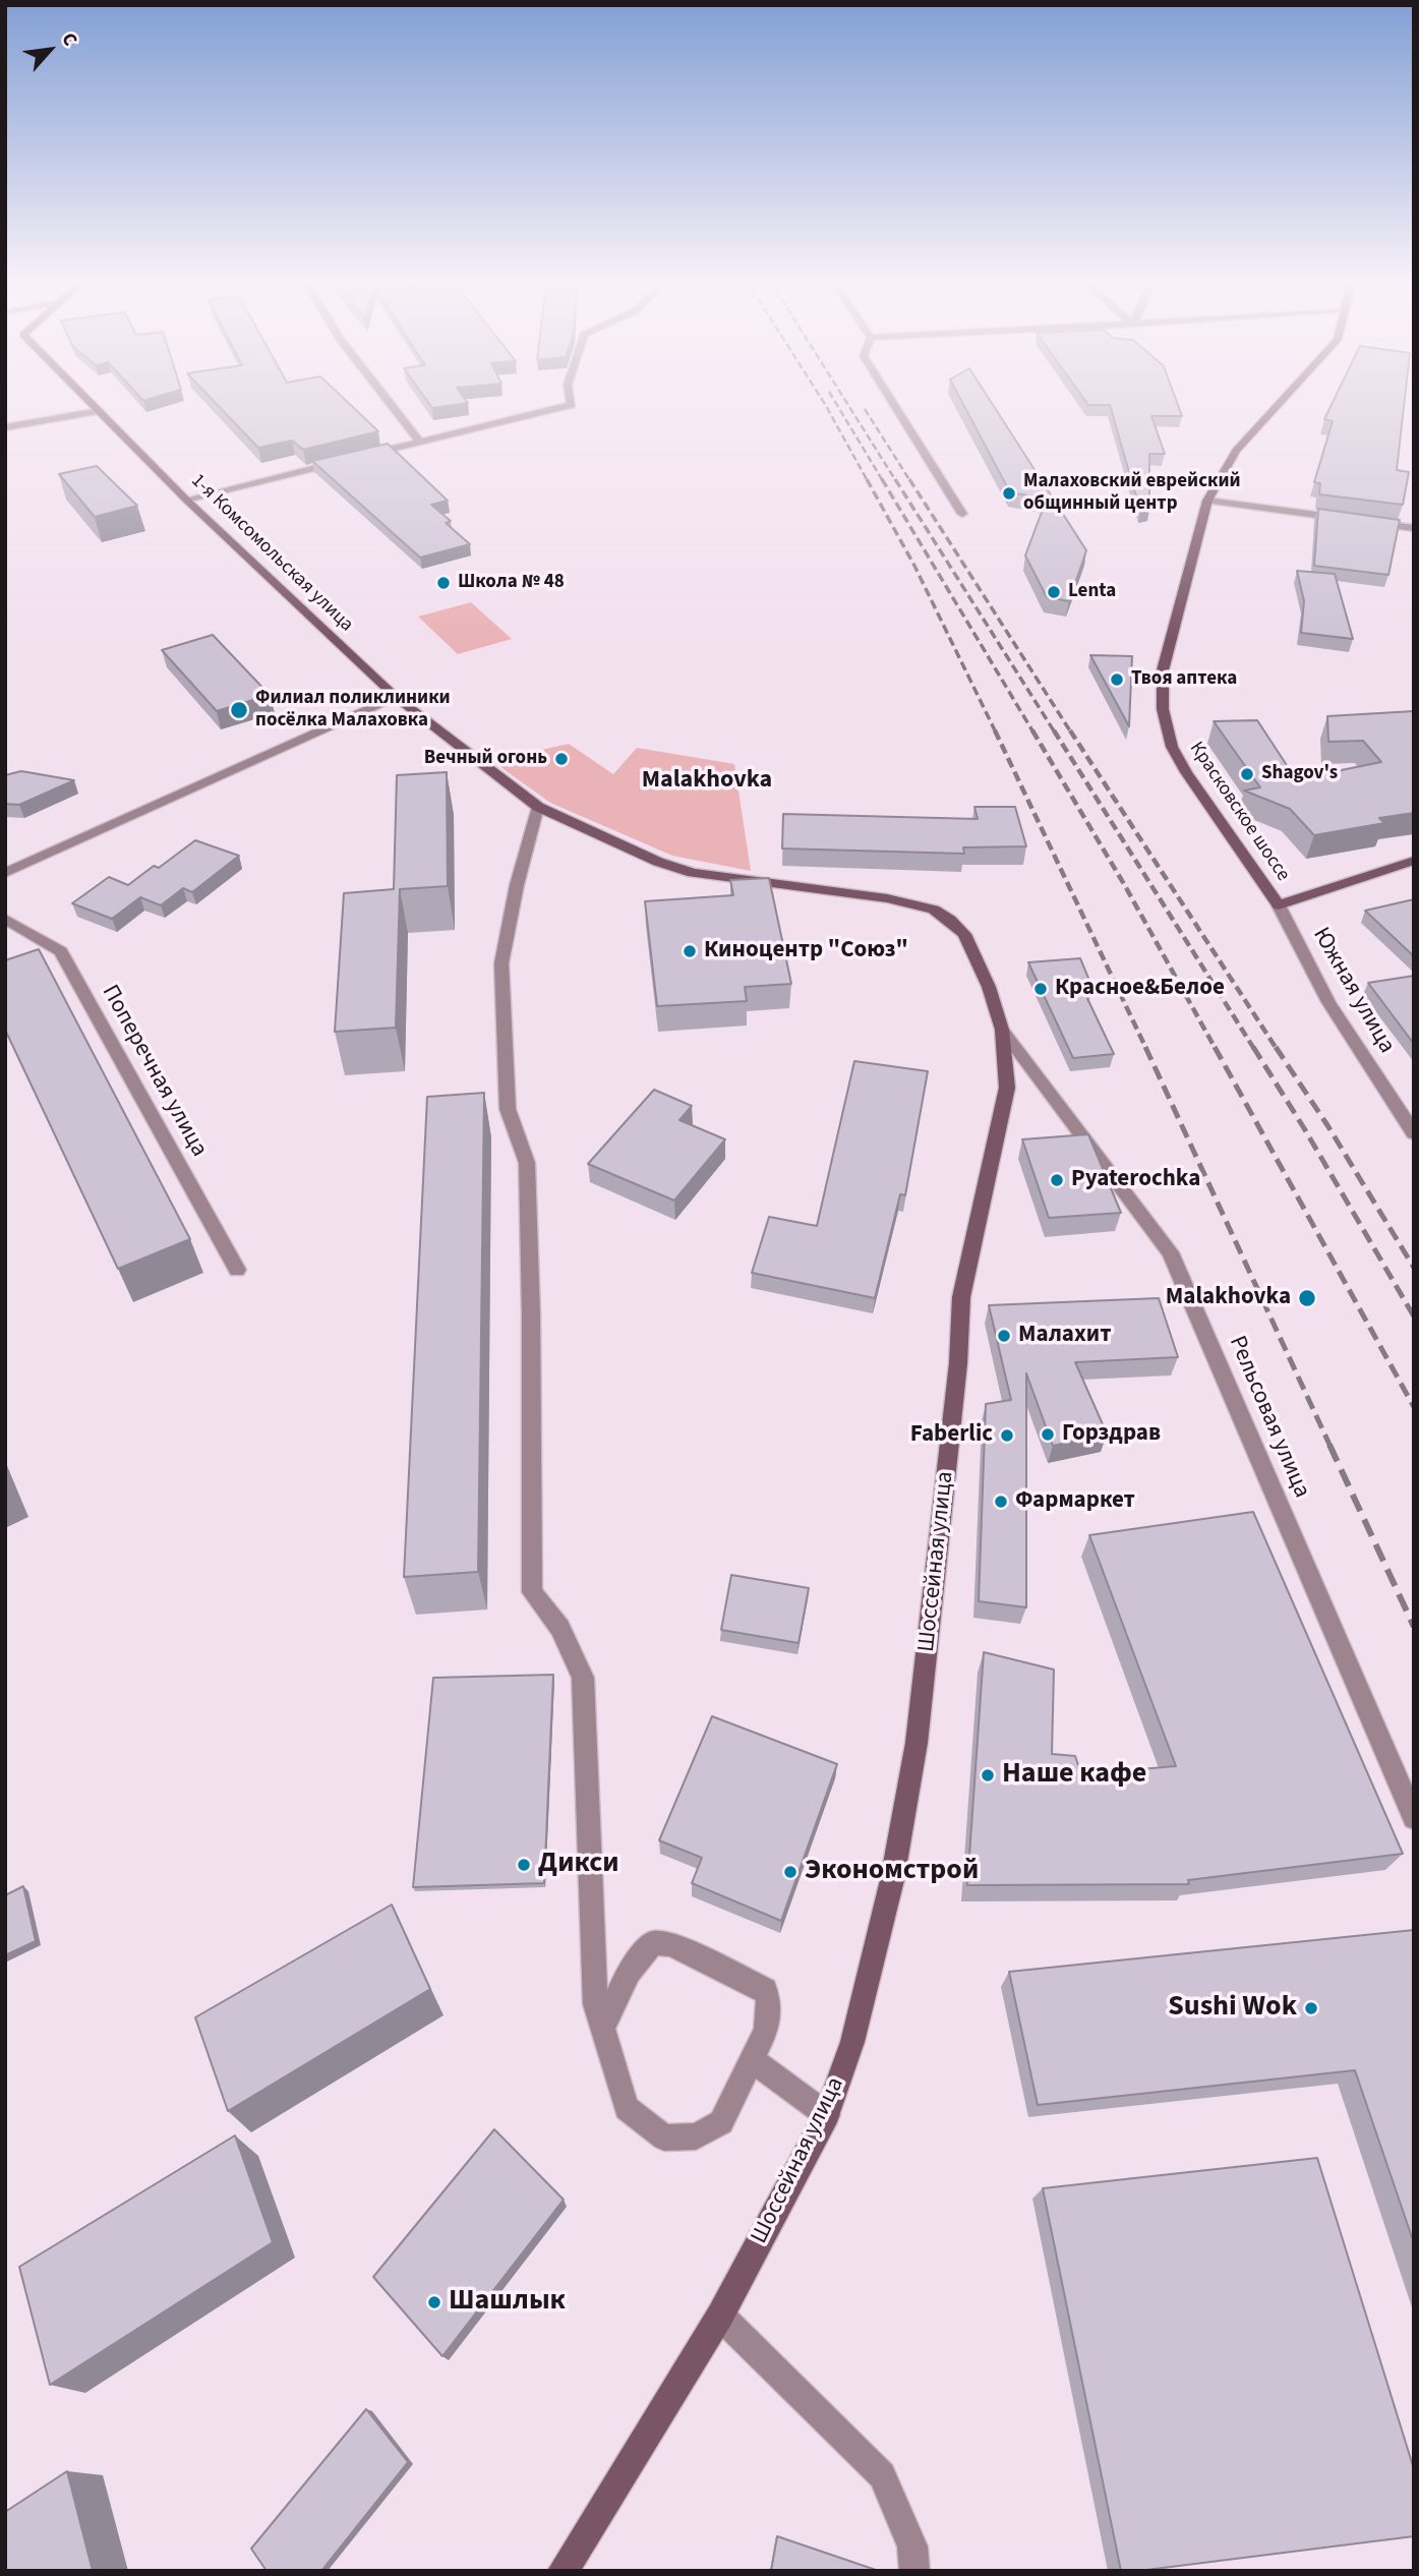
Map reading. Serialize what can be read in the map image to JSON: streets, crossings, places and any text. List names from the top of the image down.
{
  "streets": {
    "main road": ["1-я Комсомольская улица", "Красковское шоссе", "Шоссейная улица"],
    "street": ["Южная улица", "Поперечная улица", "Рельсовая улица"]
  },
  "crossings": [
    ["1-я Комсомольская улица", "Шоссейная улица"],
    ["Красковское шоссе", "Южная улица"],
    ["Рельсовая улица", "Шоссейная улица"]
  ],
  "districts": ["Malakhovka"],
  "places": [
    "Малаховский еврейский общинный центр",
    "Школа № 48",
    "Lenta",
    "Твоя аптека",
    "Филиал поликлиники посёлка Малаховка",
    "Вечный огонь",
    "Shagov's",
    "Киноцентр \"Союз\"",
    "Красное&Белое",
    "Pyaterochka",
    "Malakhovka",
    "Малахит",
    "Горздрав",
    "Faberlic",
    "Фармаркет",
    "Наше кафе",
    "Дикси",
    "Экономстрой",
    "Sushi Wok",
    "Шашлык"
  ],
  "north": "top right"
}
